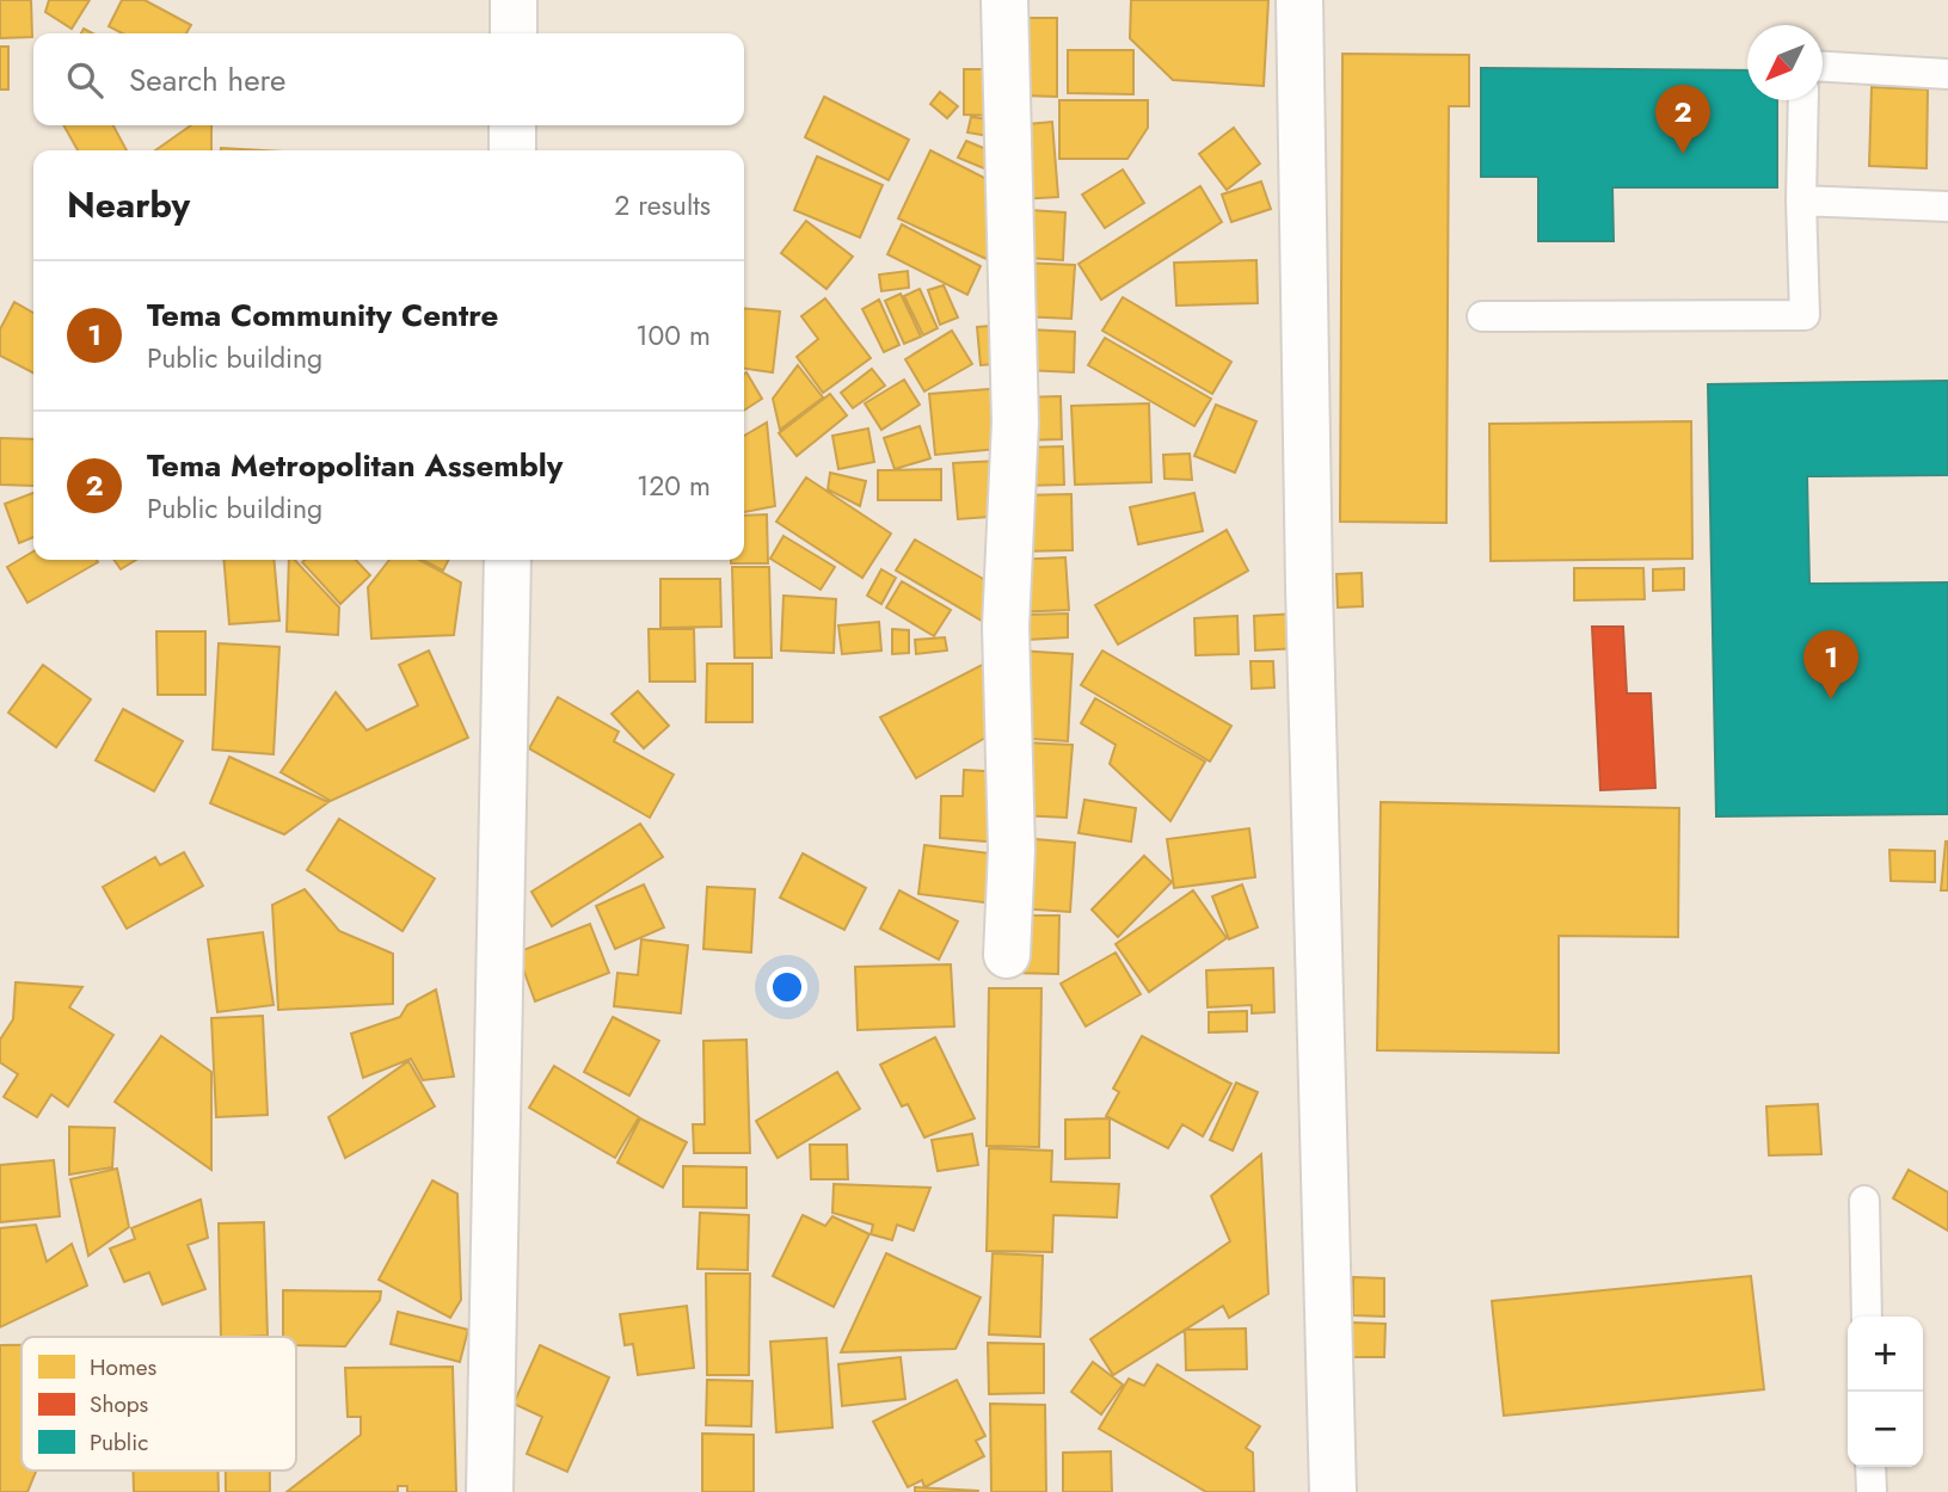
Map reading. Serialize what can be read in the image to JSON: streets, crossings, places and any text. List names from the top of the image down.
{
  "legend": ["Homes", "Shops", "Public"],
  "north": "bottom left",
  "page": {
    "search": "Search here",
    "pins": ["2", "1"],
    "heading": ["Nearby", "2 results"],
    "list": [
      {
        "mark": "1",
        "name": "Tema Community Centre",
        "note": "Public building",
        "value": "100 m"
      },
      {
        "mark": "2",
        "name": "Tema Metropolitan Assembly",
        "note": "Public building",
        "value": "120 m"
      }
    ],
    "map_buttons": ["+", "−"]
  }
}
